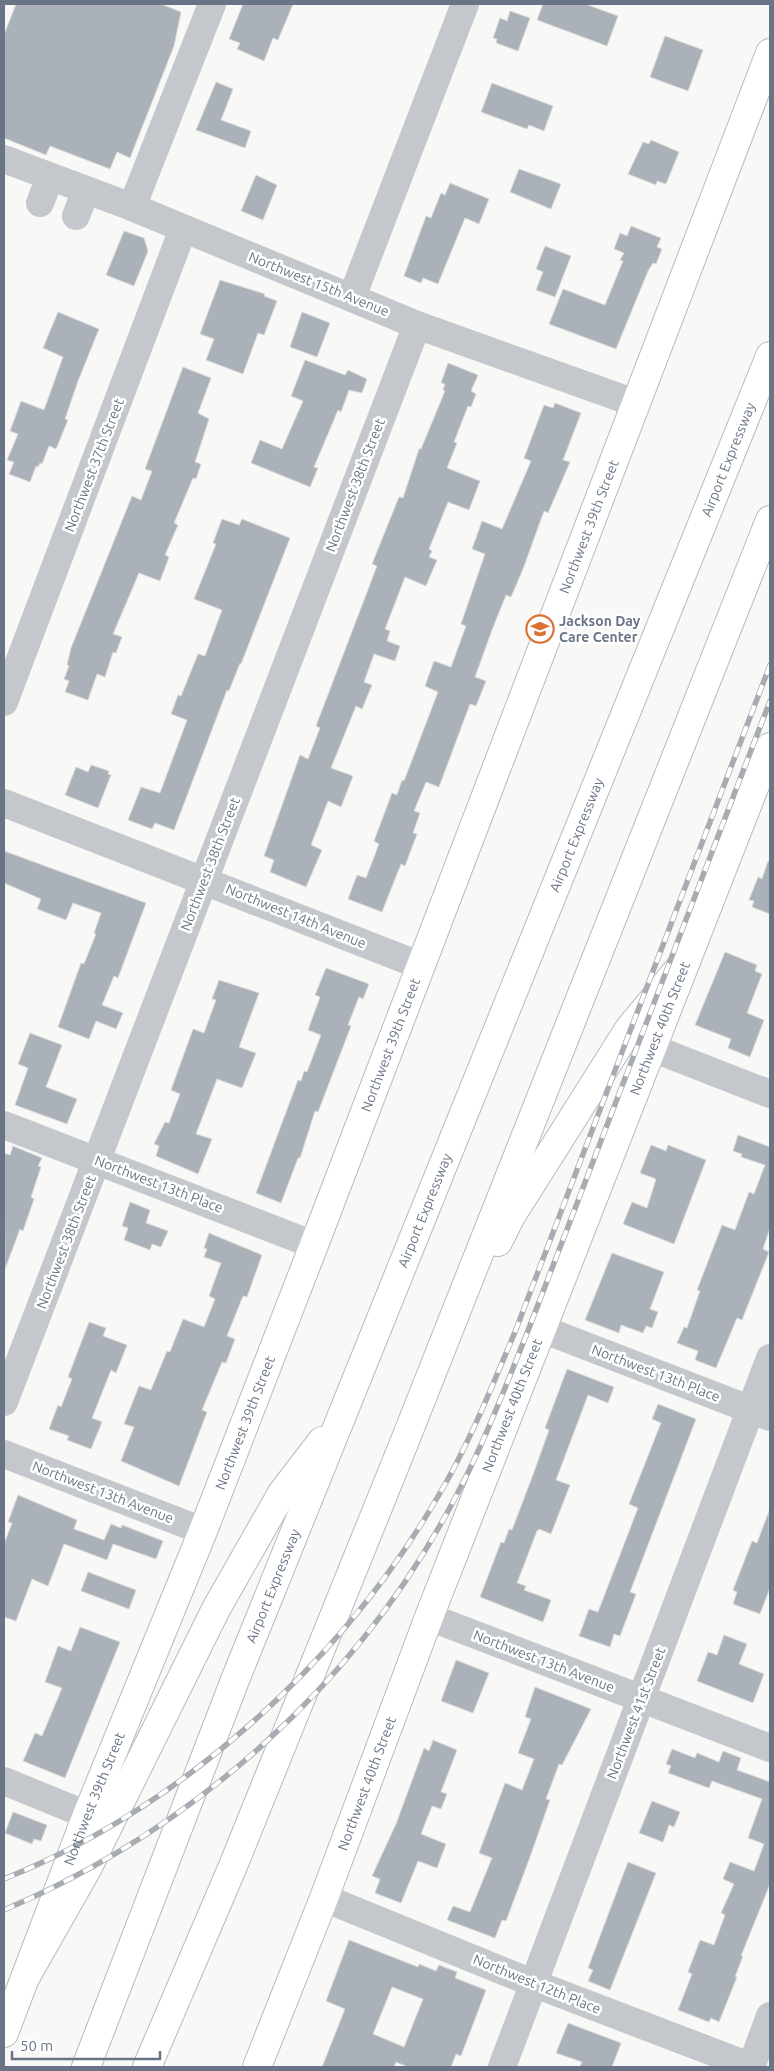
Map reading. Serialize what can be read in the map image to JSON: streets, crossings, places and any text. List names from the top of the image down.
{
  "streets": {
    "main road": ["Airport Expressway", "Northwest 39th Street", "Northwest 40th Street"],
    "street": [
      "Northwest 15th Avenue",
      "Northwest 37th Street",
      "Northwest 38th Street",
      "Northwest 14th Avenue",
      "Northwest 13th Place",
      "Northwest 13th Avenue",
      "Northwest 41st Street",
      "Northwest 12th Place"
    ]
  },
  "crossings": [
    ["Northwest 15th Avenue", "Northwest 37th Street"],
    ["Northwest 15th Avenue", "Northwest 38th Street"],
    ["Northwest 15th Avenue", "Northwest 39th Street"],
    ["Northwest 38th Street", "Northwest 14th Avenue"],
    ["Northwest 38th Street", "Northwest 13th Place"],
    ["Northwest 39th Street", "Northwest 14th Avenue"],
    ["Northwest 39th Street", "Northwest 13th Place"],
    ["Northwest 39th Street", "Northwest 13th Avenue"],
    ["Northwest 40th Street", "Northwest 13th Place"],
    ["Northwest 40th Street", "Northwest 13th Avenue"],
    ["Northwest 40th Street", "Northwest 12th Place"],
    ["Northwest 13th Place", "Northwest 41st Street"],
    ["Northwest 13th Avenue", "Northwest 41st Street"],
    ["Northwest 41st Street", "Northwest 12th Place"]
  ],
  "places": {
    "school or university": ["Jackson Day Care Center"]
  },
  "scale_bar": "50 m"
}
